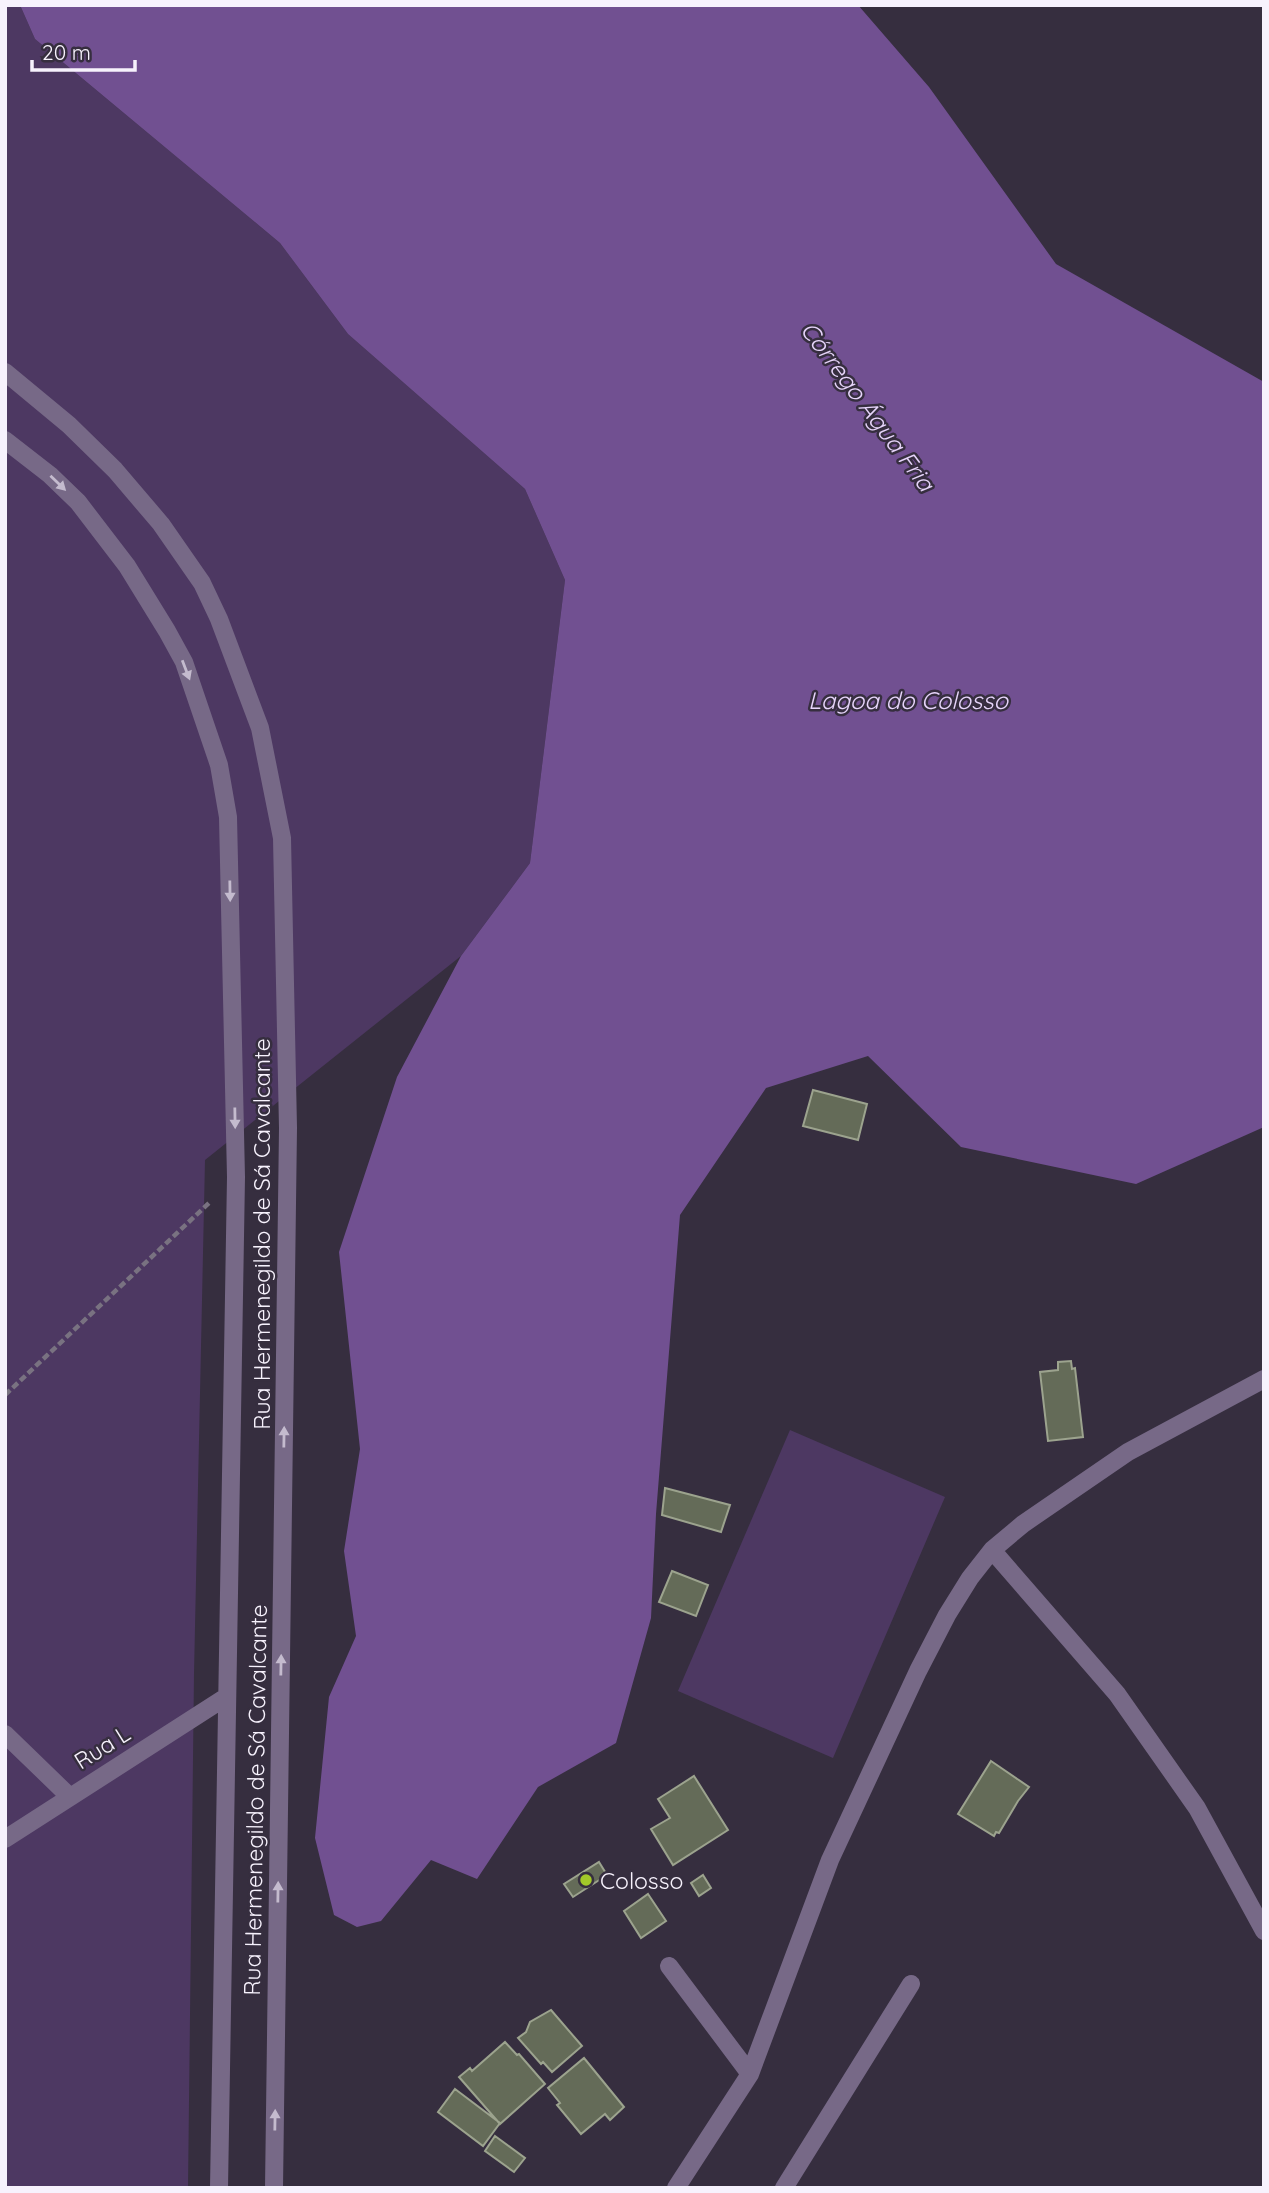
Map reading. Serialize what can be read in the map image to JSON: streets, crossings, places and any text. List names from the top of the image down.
{
  "streets": {
    "street": ["Rua Hermenegildo de Sá Cavalcante", "Rua L"]
  },
  "crossings": [
    ["Rua Hermenegildo de Sá Cavalcante", "Rua L"]
  ],
  "water": ["Córrego Água Fria", "Lagoa do Colosso"],
  "places": ["Colosso"],
  "scale_bar": "20 m"
}
